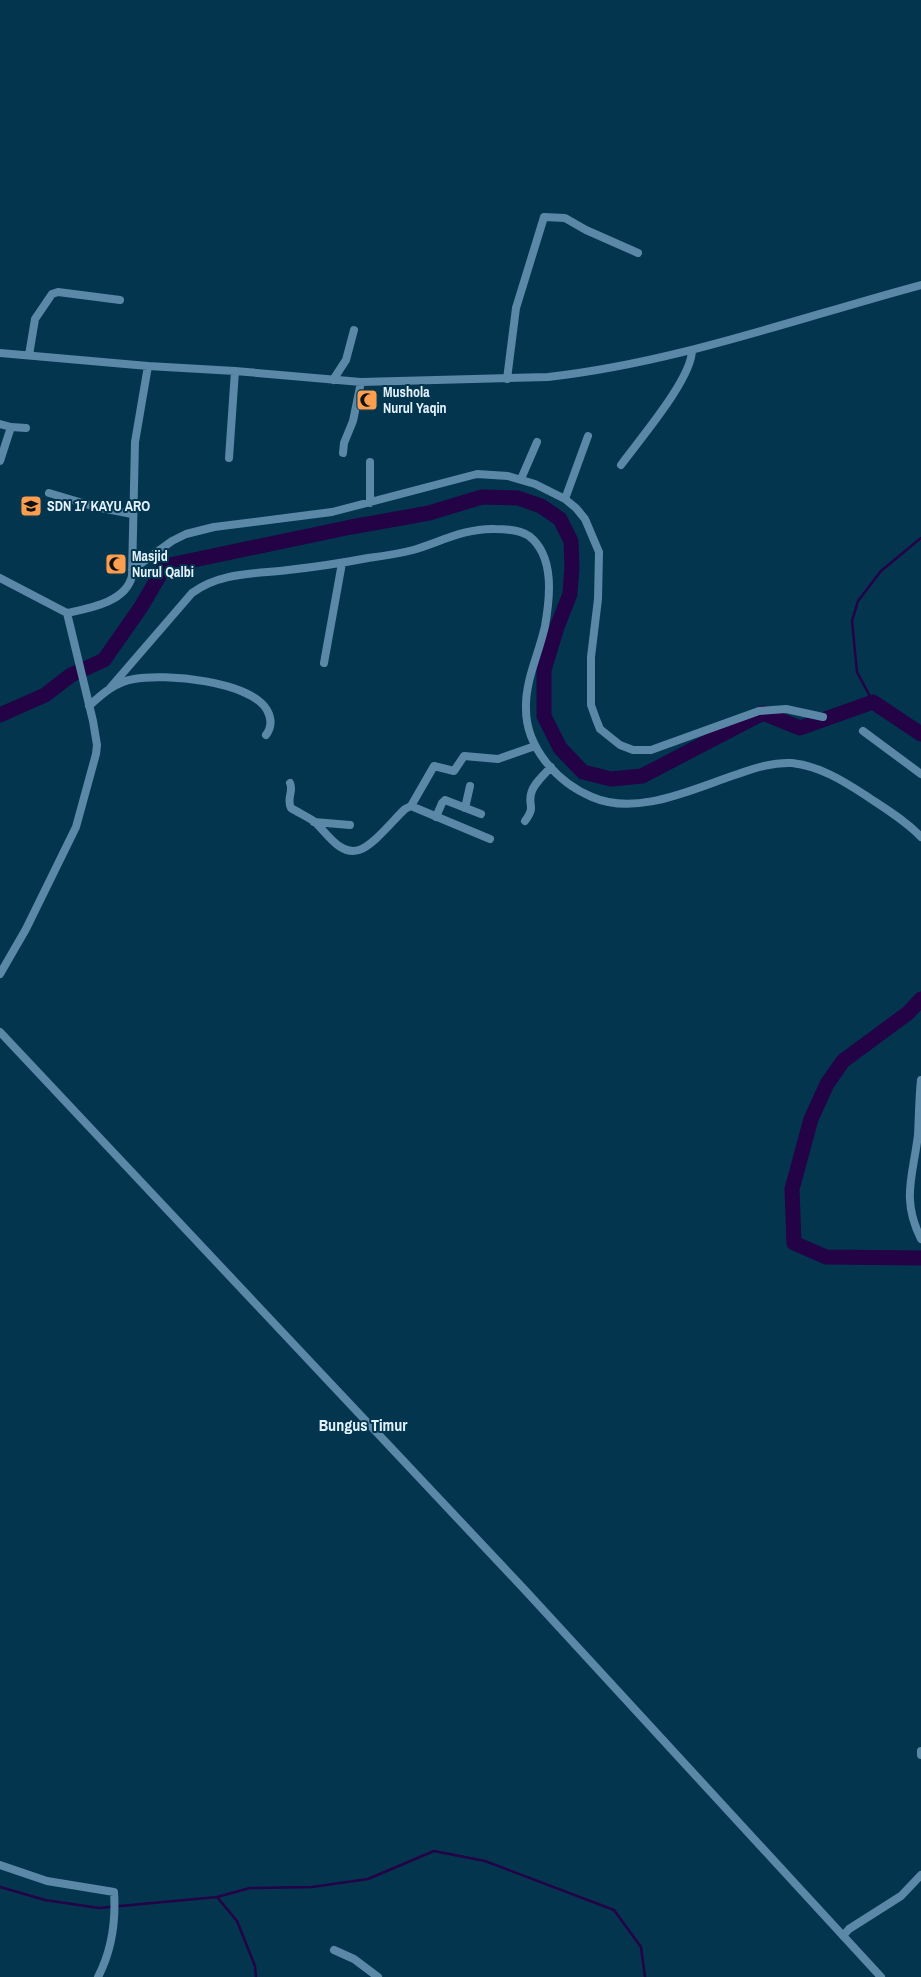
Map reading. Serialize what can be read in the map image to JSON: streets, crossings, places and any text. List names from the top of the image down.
{
  "districts": ["Bungus Timur"],
  "places": {
    "mosque": ["Mushola Nurul Yaqin", "Masjid Nurul Qalbi"],
    "school or university": ["SDN 17 KAYU ARO"]
  }
}
